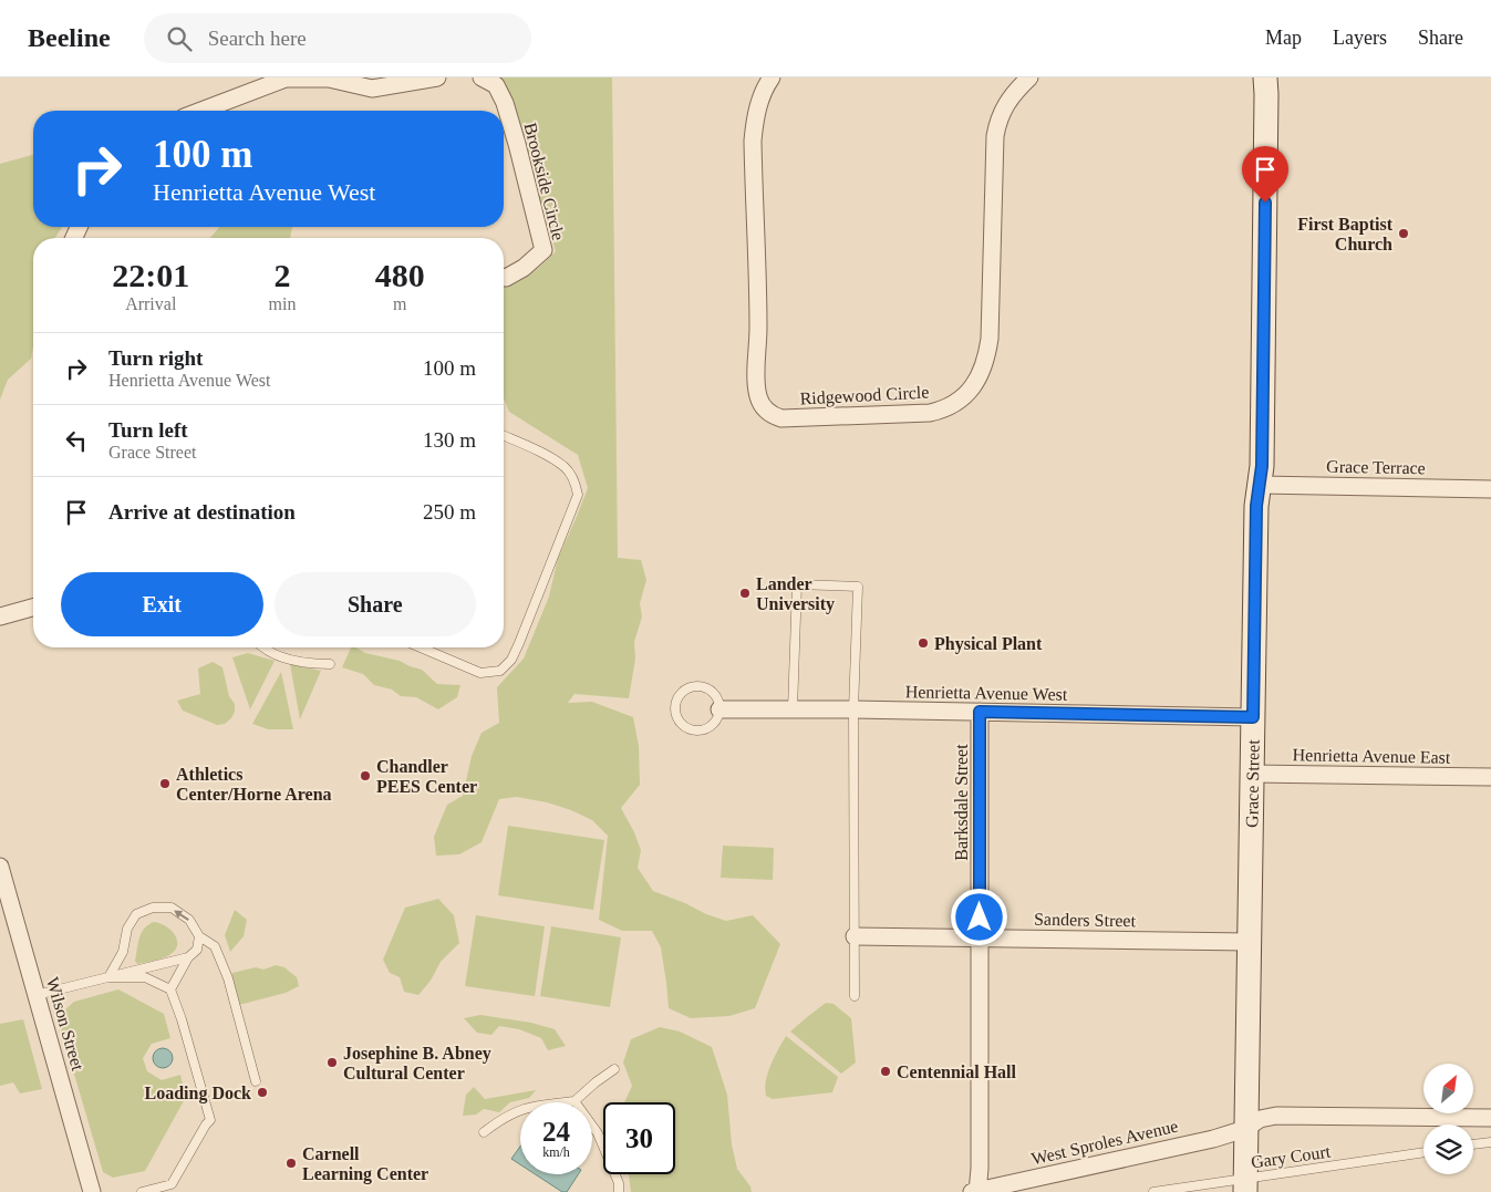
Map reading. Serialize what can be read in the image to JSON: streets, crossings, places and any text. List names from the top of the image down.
{
  "streets": {
    "main road": ["Grace Street"],
    "street": [
      "Brookside Circle",
      "Ridgewood Circle",
      "Grace Terrace",
      "Henrietta Avenue West",
      "Henrietta Avenue East",
      "Barksdale Street",
      "Sanders Street",
      "Wilson Street",
      "West Sproles Avenue"
    ],
    "lane": ["Gary Court"]
  },
  "crossings": [
    ["Grace Terrace", "Grace Street"],
    ["Henrietta Avenue West", "Grace Street"],
    ["Henrietta Avenue West", "Barksdale Street"],
    ["Henrietta Avenue East", "Grace Street"],
    ["Grace Street", "Sanders Street"],
    ["Grace Street", "West Sproles Avenue"],
    ["Barksdale Street", "Sanders Street"],
    ["Barksdale Street", "West Sproles Avenue"]
  ],
  "places": [
    "First Baptist Church",
    "Lander University",
    "Physical Plant",
    "Chandler PEES Center",
    "Athletics Center/Horne Arena",
    "Josephine B. Abney Cultural Center",
    "Centennial Hall",
    "Loading Dock",
    "Carnell Learning Center"
  ],
  "north": "top right",
  "page": {
    "header": "Beeline",
    "search": "Search here",
    "nav": ["Map", "Layers", "Share"],
    "turn": ["100 m", "Henrietta Avenue West"],
    "eta": [
      "22:01",
      "Arrival",
      "2",
      "min",
      "480",
      "m"
    ],
    "list": [
      {
        "name": "Turn right",
        "note": "Henrietta Avenue West",
        "value": "100 m"
      },
      {
        "name": "Turn left",
        "note": "Grace Street",
        "value": "130 m"
      },
      {
        "name": "Arrive at destination",
        "value": "250 m"
      }
    ],
    "buttons": ["Exit", "Share"],
    "speed": "24 km/h",
    "limit": "30"
  }
}
